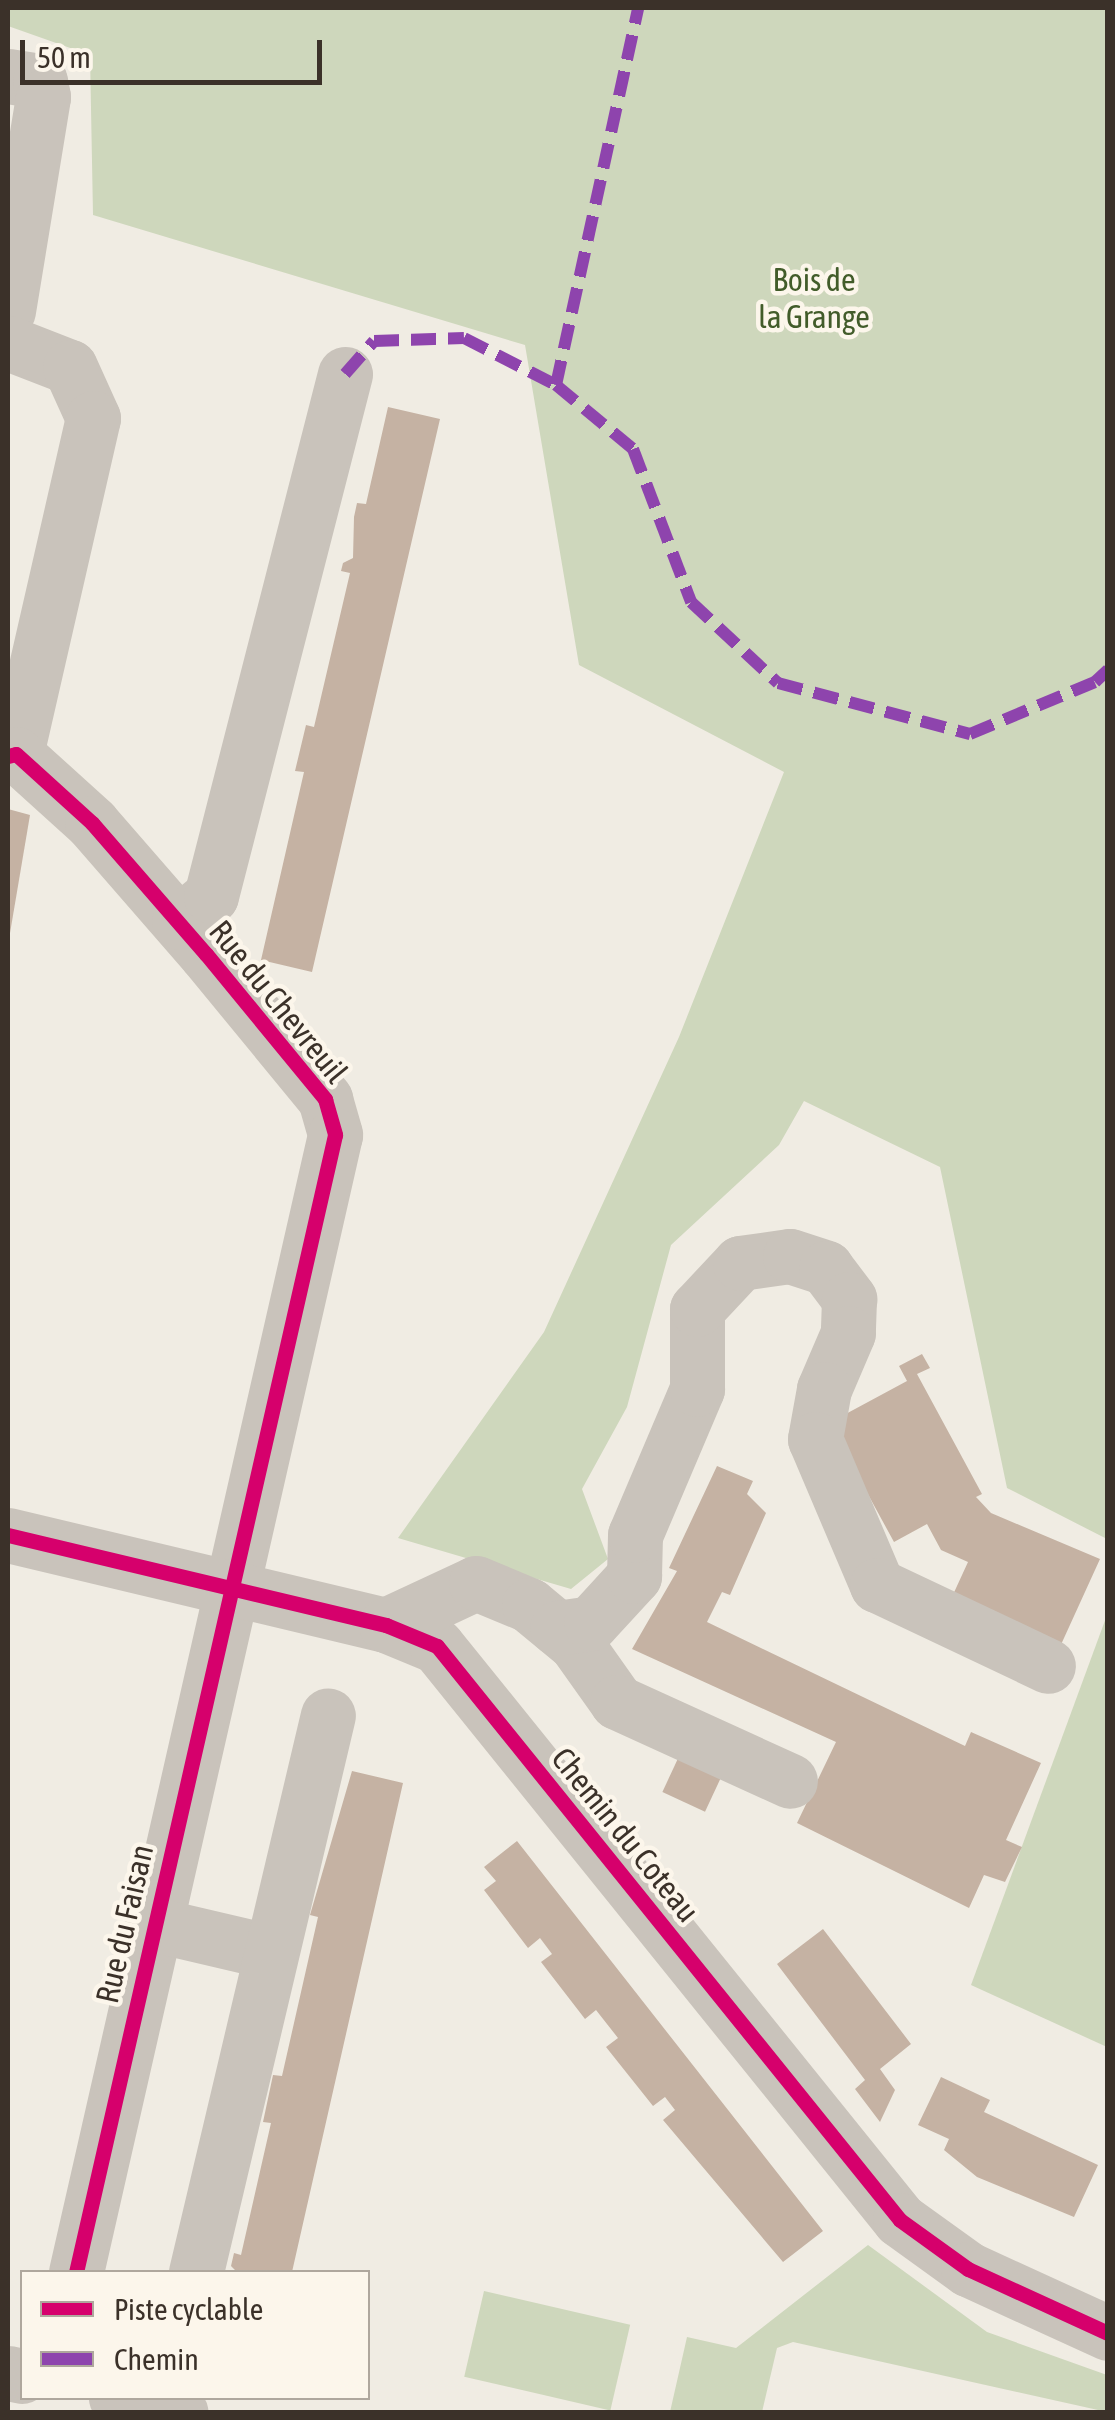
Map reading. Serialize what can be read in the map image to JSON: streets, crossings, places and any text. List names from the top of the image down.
{
  "streets": {
    "street": ["Rue du Chevreuil", "Chemin du Coteau", "Rue du Faisan"]
  },
  "crossings": [
    ["Rue du Chevreuil", "Chemin du Coteau"],
    ["Rue du Chevreuil", "Rue du Faisan"],
    ["Chemin du Coteau", "Rue du Faisan"]
  ],
  "parks": ["Bois de la Grange"],
  "legend": ["Piste cyclable", "Chemin"],
  "scale_bar": "50 m"
}
